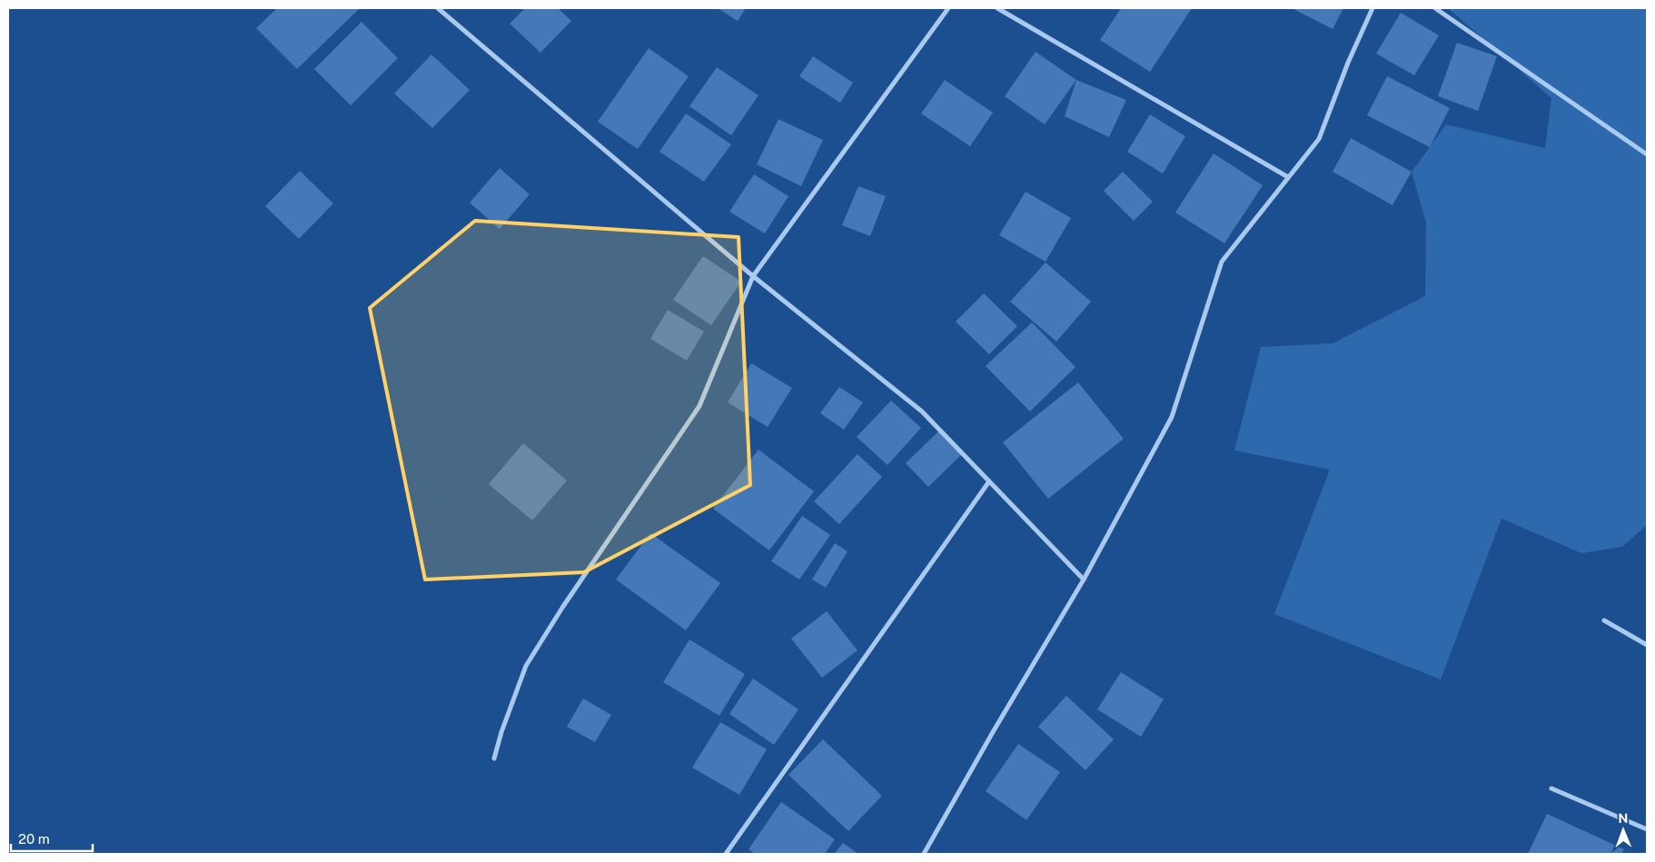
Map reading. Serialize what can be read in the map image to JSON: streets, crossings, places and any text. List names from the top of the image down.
{
  "scale_bar": "20 m",
  "north": "top"
}
